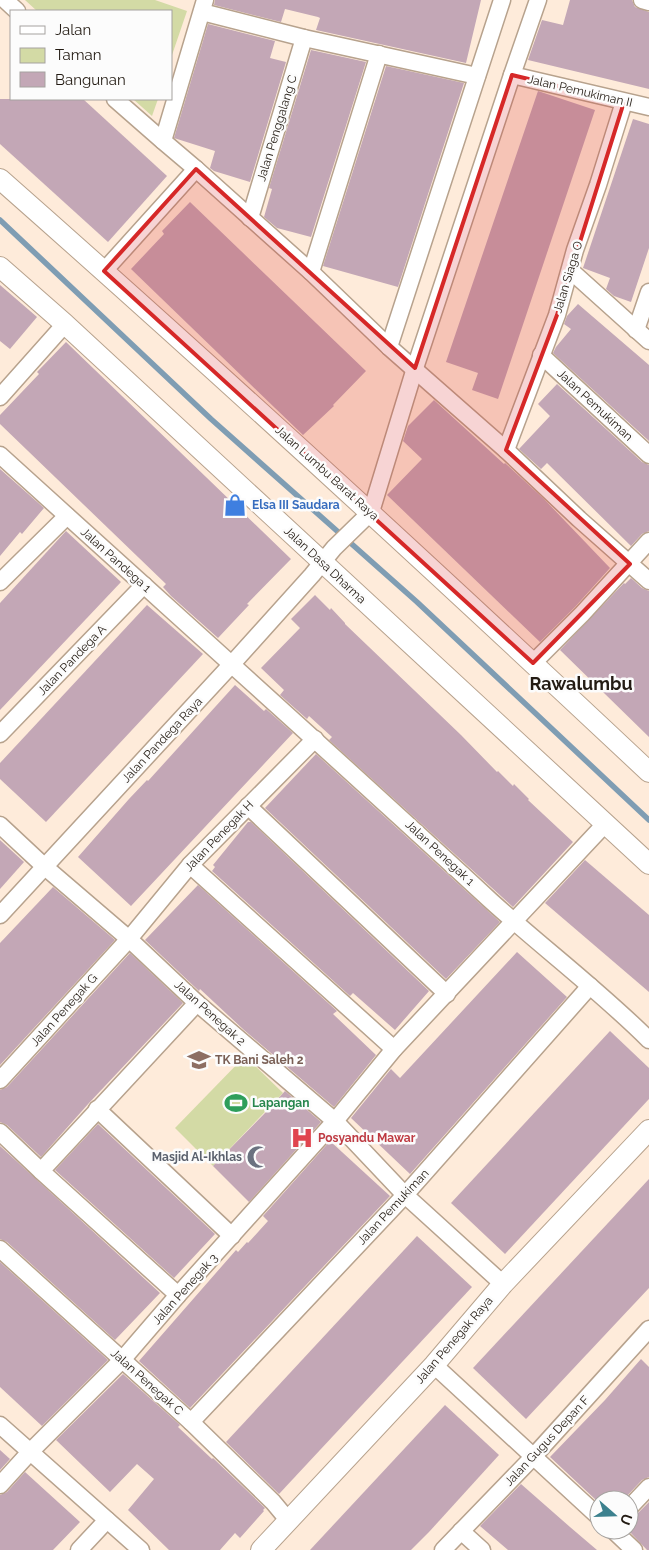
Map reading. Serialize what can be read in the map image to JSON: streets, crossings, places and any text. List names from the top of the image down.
{
  "streets": {
    "street": [
      "Jalan Pemukiman II",
      "Jalan Penggalang C",
      "Jalan Siaga O",
      "Jalan Pemukiman",
      "Jalan Lumbu Barat Raya",
      "Jalan Pandega 1",
      "Jalan Dasa Dharma",
      "Jalan Pandega A",
      "Jalan Pandega Raya",
      "Jalan Penegak H",
      "Jalan Penegak 1",
      "Jalan Penegak G",
      "Jalan Penegak 2",
      "Jalan Penegak 3",
      "Jalan Penegak Raya",
      "Jalan Penegak C",
      "Jalan Gugus Depan F"
    ]
  },
  "crossings": [
    ["Jalan Pemukiman II", "Jalan Siaga O"],
    ["Jalan Siaga O", "Jalan Pemukiman"],
    ["Jalan Pemukiman", "Jalan Penegak 1"],
    ["Jalan Pemukiman", "Jalan Penegak 2"],
    ["Jalan Pemukiman", "Jalan Penegak C"],
    ["Jalan Lumbu Barat Raya", "Jalan Pandega Raya"],
    ["Jalan Pandega 1", "Jalan Pandega A"],
    ["Jalan Pandega 1", "Jalan Pandega Raya"],
    ["Jalan Pandega 1", "Jalan Penegak 1"],
    ["Jalan Dasa Dharma", "Jalan Pandega Raya"],
    ["Jalan Dasa Dharma", "Jalan Penegak 3"],
    ["Jalan Pandega Raya", "Jalan Penegak 1"],
    ["Jalan Pandega Raya", "Jalan Penegak 2"],
    ["Jalan Penegak H", "Jalan Penegak 1"],
    ["Jalan Penegak H", "Jalan Penegak G"],
    ["Jalan Penegak H", "Jalan Penegak 2"],
    ["Jalan Penegak 1", "Jalan Penegak 3"],
    ["Jalan Penegak G", "Jalan Penegak 2"],
    ["Jalan Penegak 2", "Jalan Penegak 3"],
    ["Jalan Penegak 2", "Jalan Penegak Raya"],
    ["Jalan Penegak 3", "Jalan Penegak C"],
    ["Jalan Penegak Raya", "Jalan Penegak C"]
  ],
  "districts": ["Rawalumbu"],
  "places": {
    "shop": ["Elsa III Saudara"],
    "school or university": ["TK Bani Saleh 2"],
    "sports": ["Lapangan"],
    "hospital": ["Posyandu Mawar"],
    "mosque": ["Masjid Al-Ikhlas"]
  },
  "legend": ["Jalan", "Taman", "Bangunan"],
  "north": "right"
}
